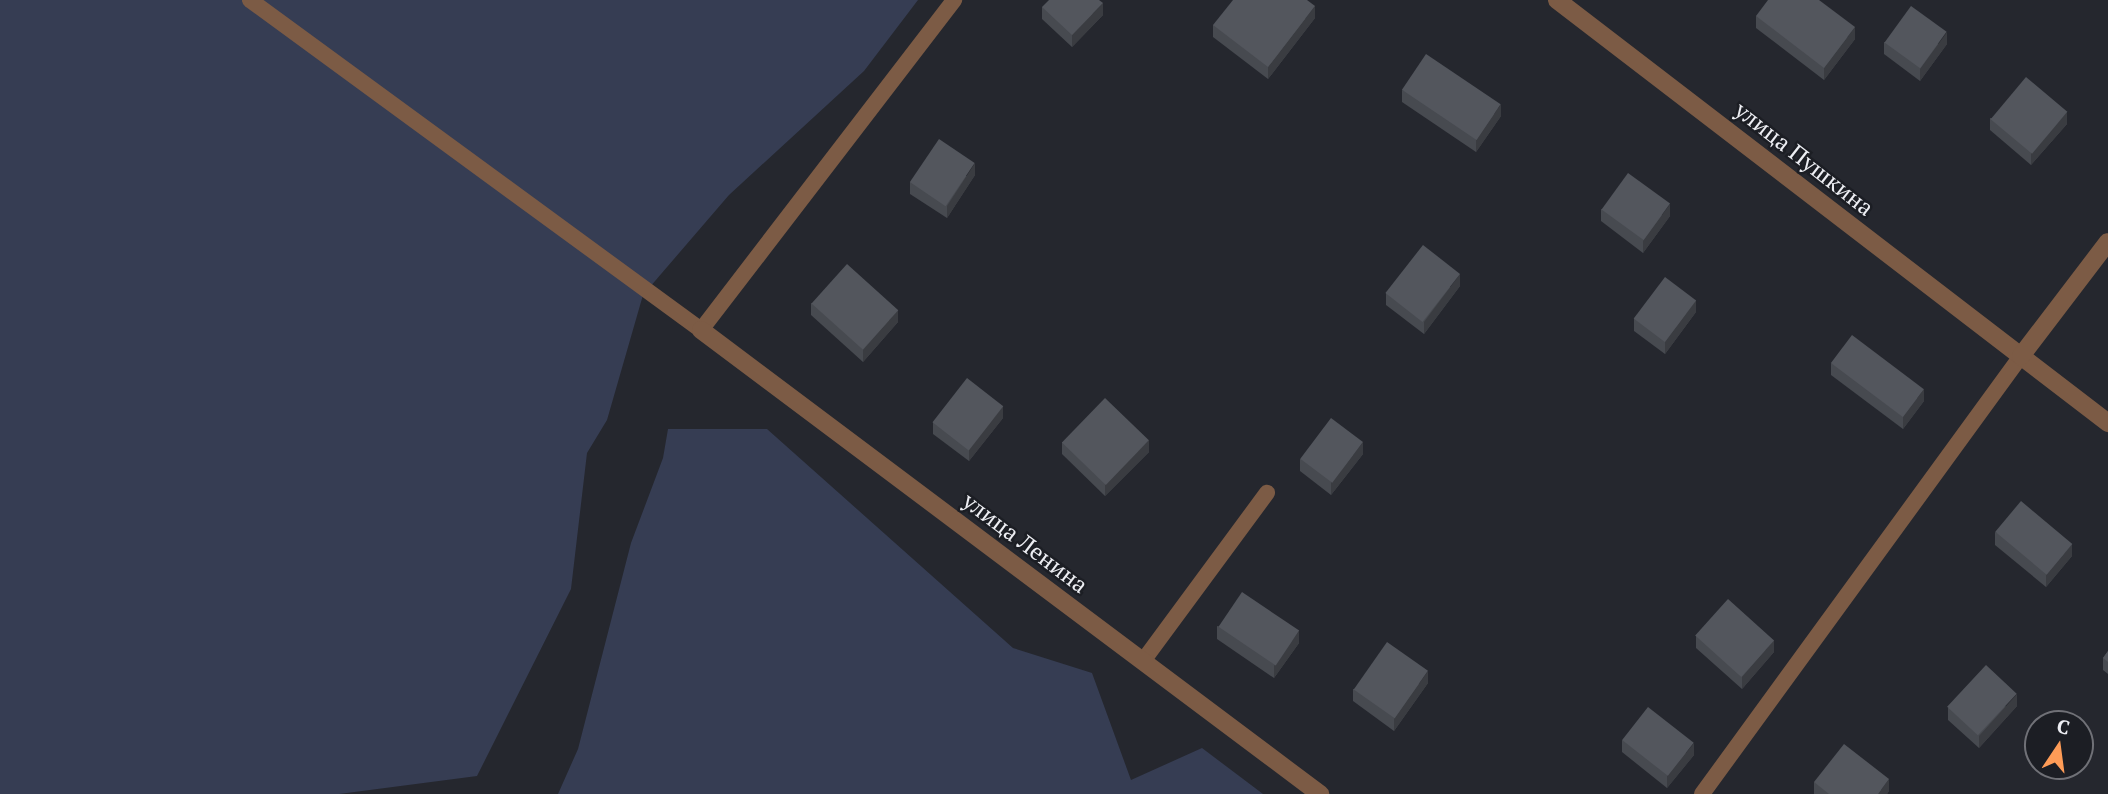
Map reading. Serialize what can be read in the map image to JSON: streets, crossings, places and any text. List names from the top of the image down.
{
  "streets": {
    "street": ["улица Пушкина", "улица Ленина"]
  },
  "north": "top"
}
